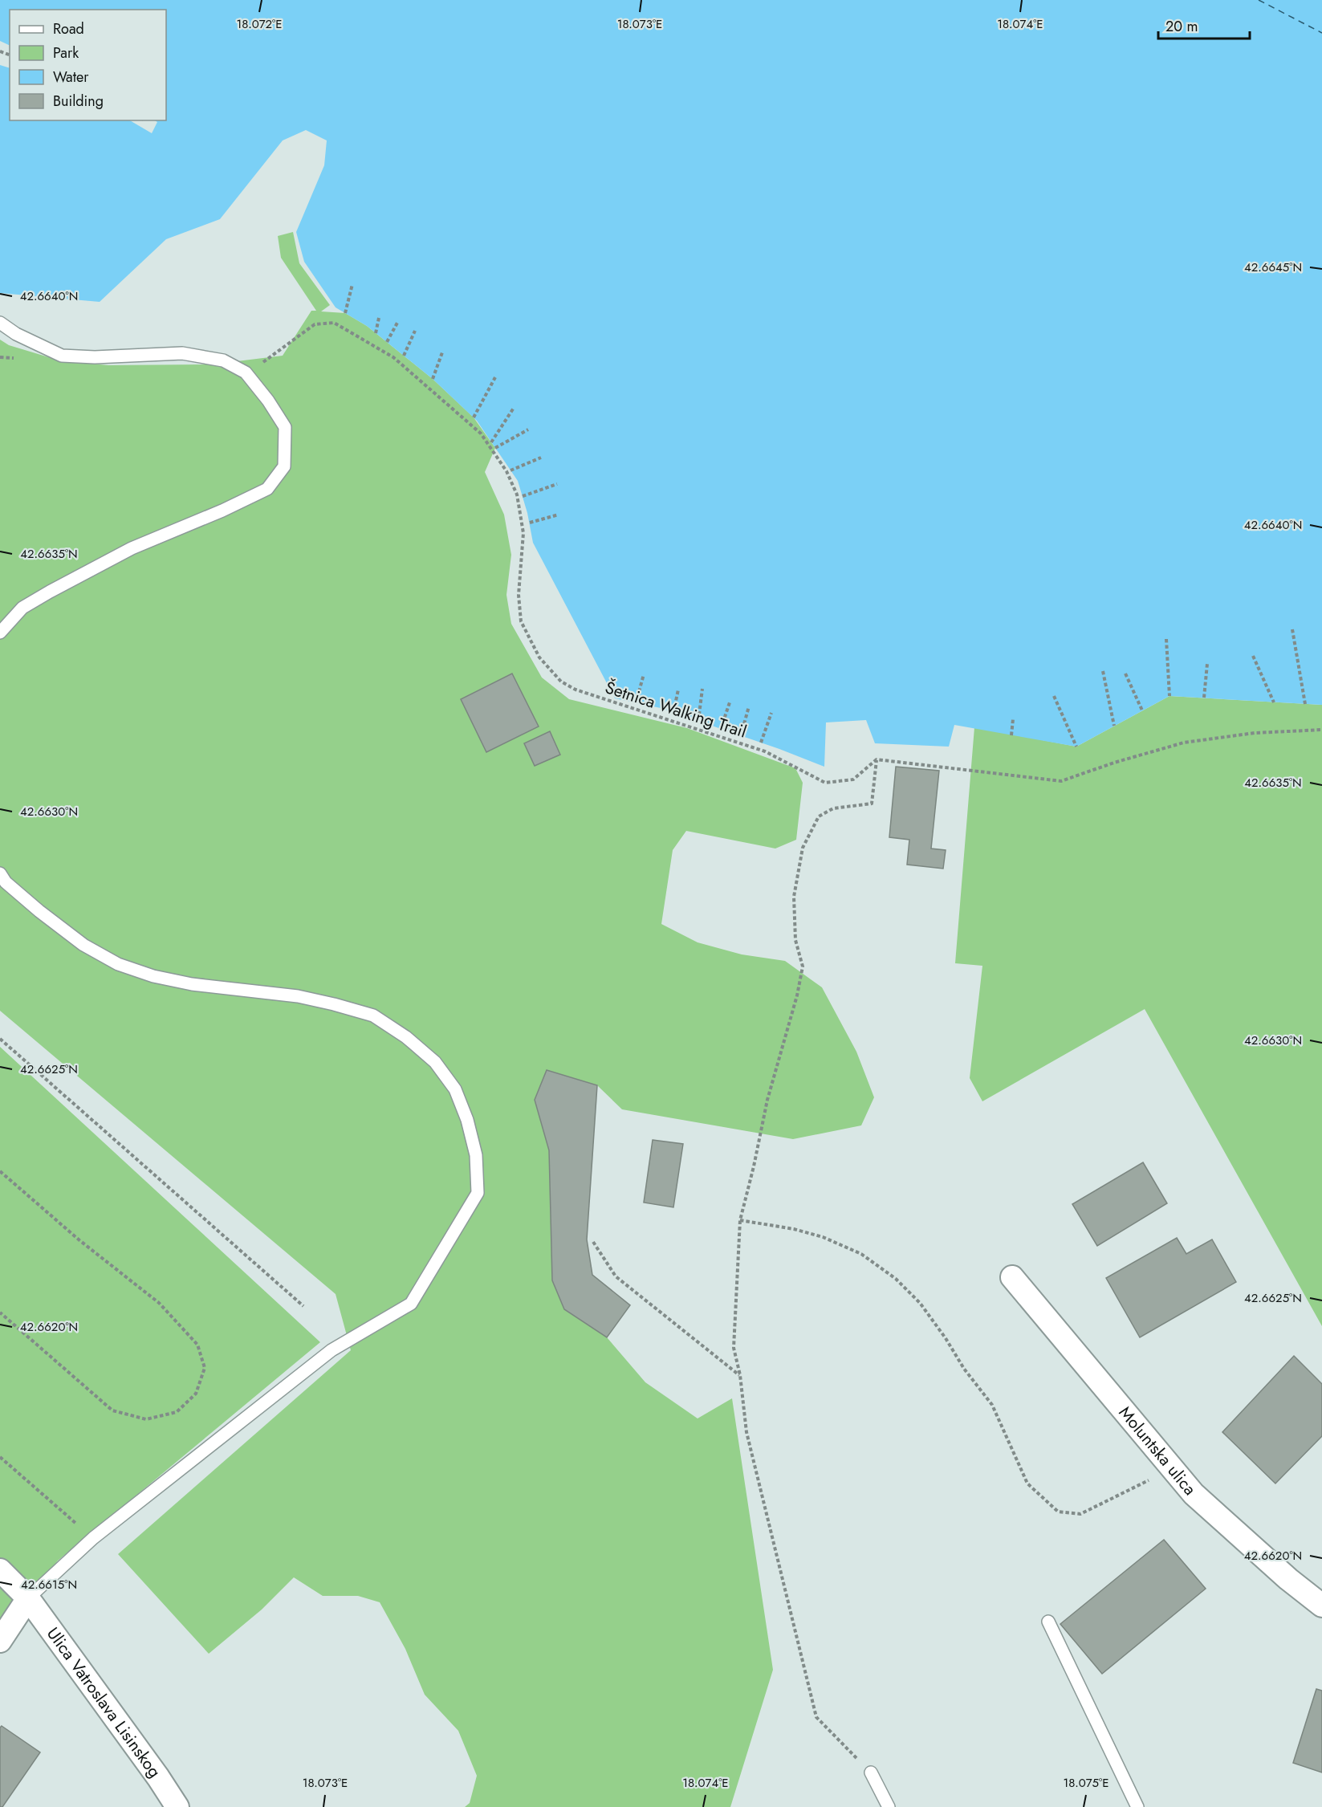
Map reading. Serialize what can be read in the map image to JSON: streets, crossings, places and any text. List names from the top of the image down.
{
  "streets": {
    "street": ["Moluntska ulica", "Ulica Vatroslava Lisinskog"],
    "path": ["Šetnica Walking Trail"]
  },
  "legend": [
    "Road",
    "Park",
    "Water",
    "Building"
  ],
  "scale_bar": "20 m",
  "coordinates": [
    "18.072°E",
    "18.073°E",
    "18.074°E",
    "42.6645°N",
    "42.6640°N",
    "42.6635°N",
    "42.6630°N",
    "42.6625°N",
    "42.6620°N",
    "42.6615°N",
    "18.075°E"
  ]
}
